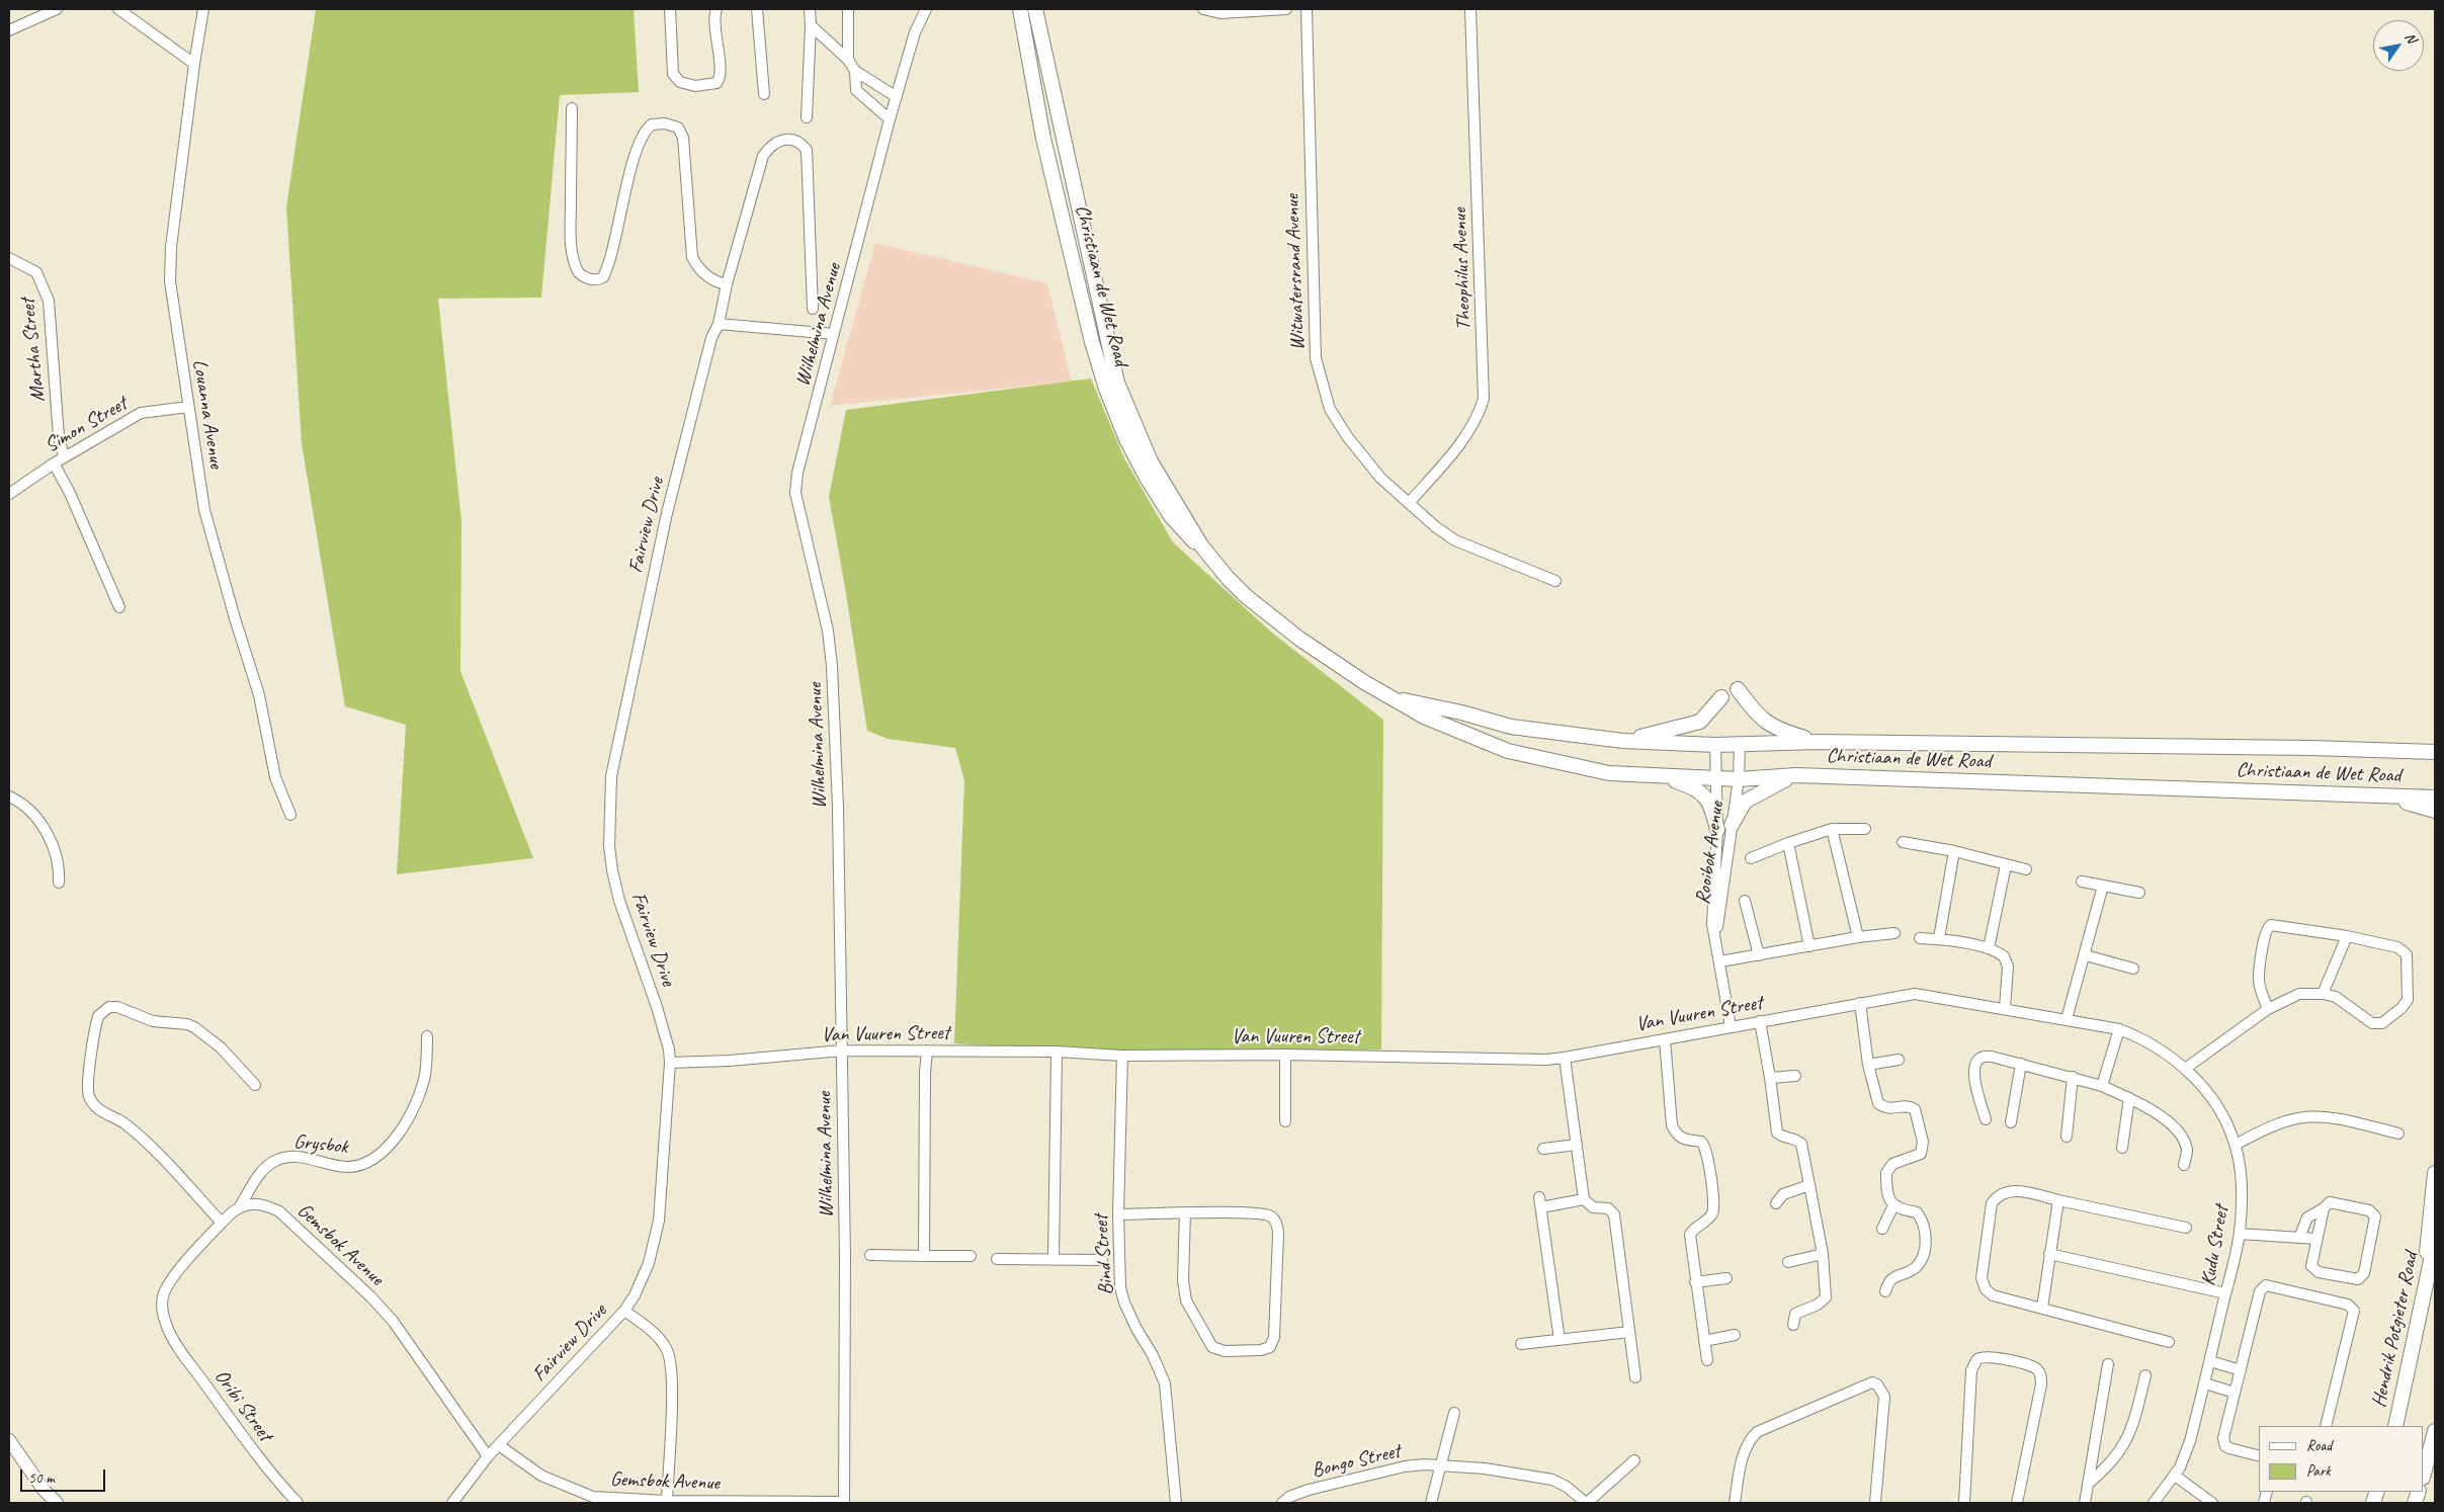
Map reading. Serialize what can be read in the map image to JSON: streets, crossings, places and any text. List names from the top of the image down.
{
  "streets": {
    "main road": ["Christiaan de Wet Road", "Hendrik Potgieter Road"],
    "street": [
      "Theophilus Avenue",
      "Witwatersrand Avenue",
      "Wilhelmina Avenue",
      "Martha Street",
      "Louanna Avenue",
      "Simon Street",
      "Fairview Drive",
      "Rooibok Avenue",
      "Van Vuuren Street",
      "Grysbok",
      "Gemsbok Avenue",
      "Kudu Street",
      "Bind Street",
      "Oribi Street",
      "Bongo Street"
    ]
  },
  "crossings": [
    ["Theophilus Avenue", "Witwatersrand Avenue"],
    ["Christiaan de Wet Road", "Rooibok Avenue"],
    ["Wilhelmina Avenue", "Van Vuuren Street"],
    ["Wilhelmina Avenue", "Gemsbok Avenue"],
    ["Martha Street", "Simon Street"],
    ["Louanna Avenue", "Simon Street"],
    ["Fairview Drive", "Van Vuuren Street"],
    ["Fairview Drive", "Gemsbok Avenue"],
    ["Rooibok Avenue", "Van Vuuren Street"],
    ["Van Vuuren Street", "Kudu Street"],
    ["Van Vuuren Street", "Bind Street"],
    ["Grysbok", "Gemsbok Avenue"]
  ],
  "legend": ["Road", "Park"],
  "scale_bar": "50 m",
  "north": "top right"
}
